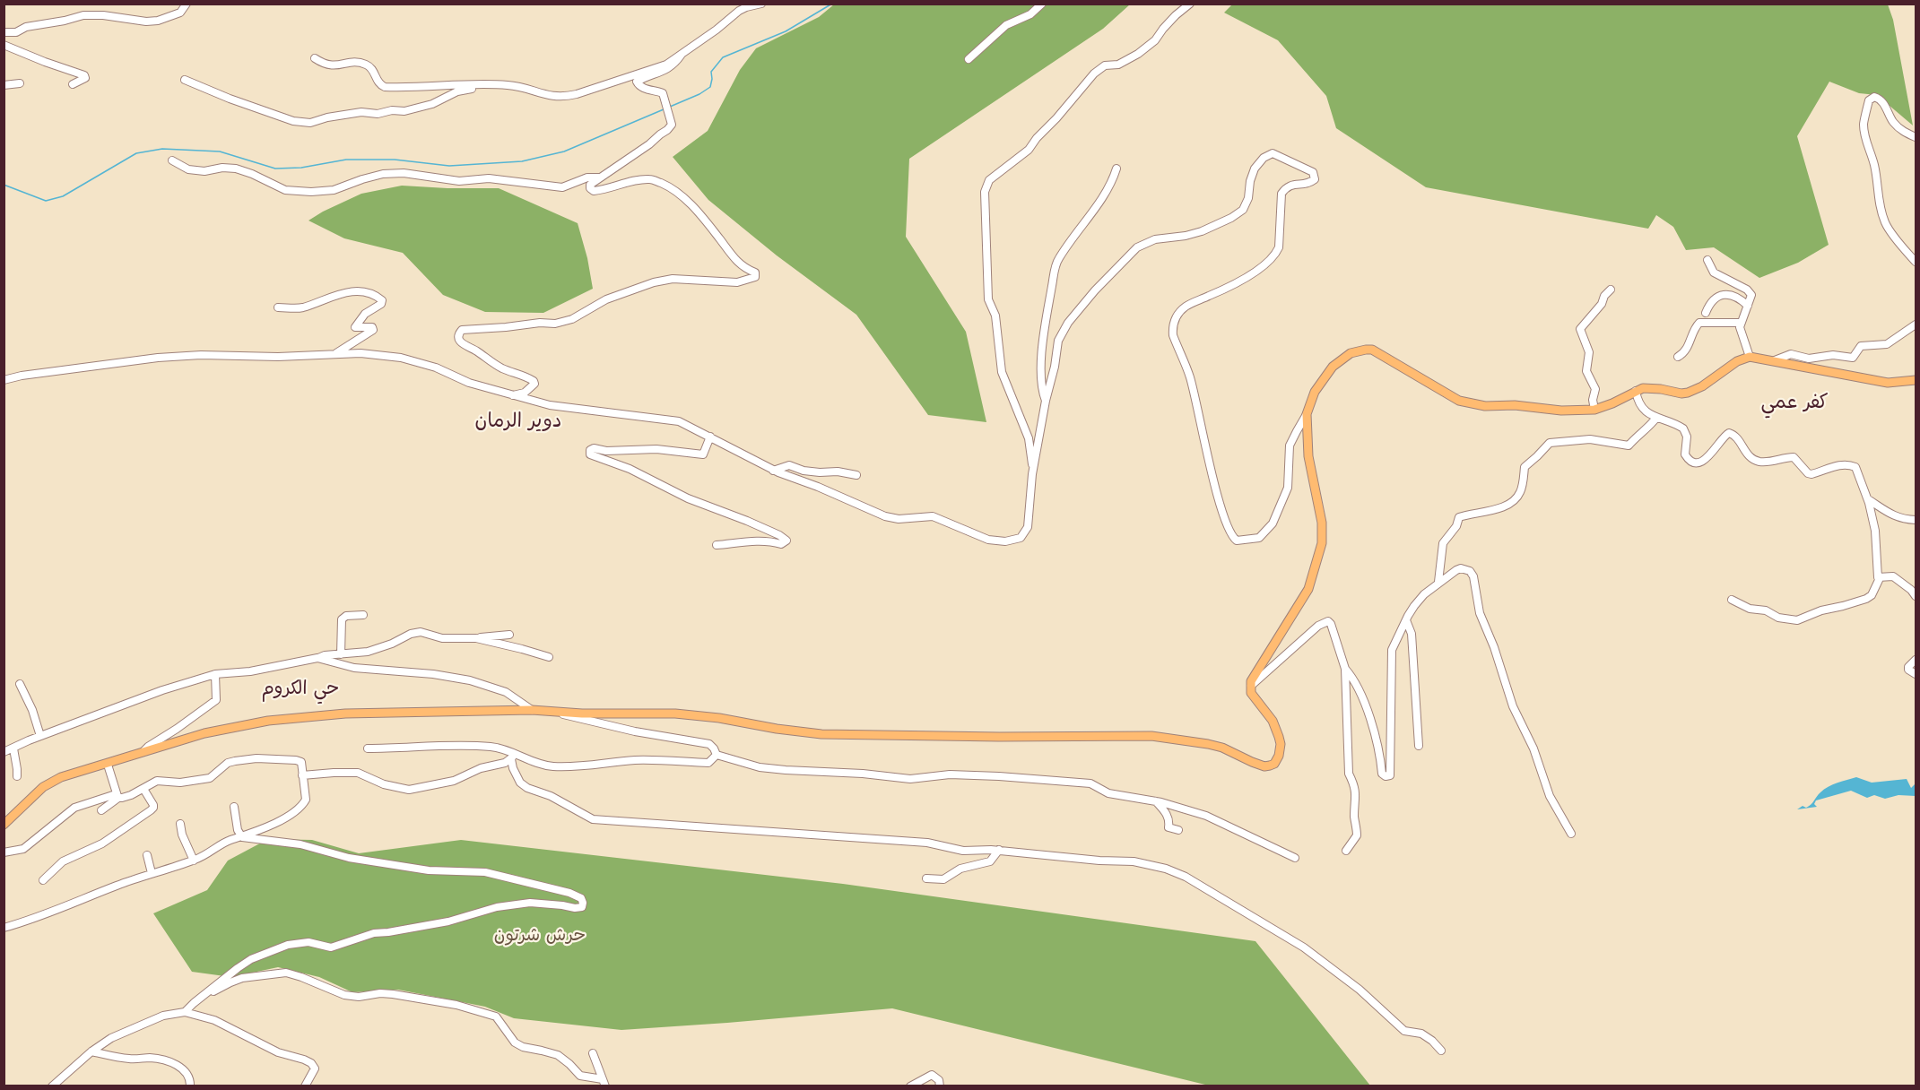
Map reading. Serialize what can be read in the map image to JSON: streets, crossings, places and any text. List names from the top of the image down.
{
  "districts": ["كفر عمي", "دوير الرمان", "حي الكروم"],
  "parks": ["حرش شرتون"]
}
